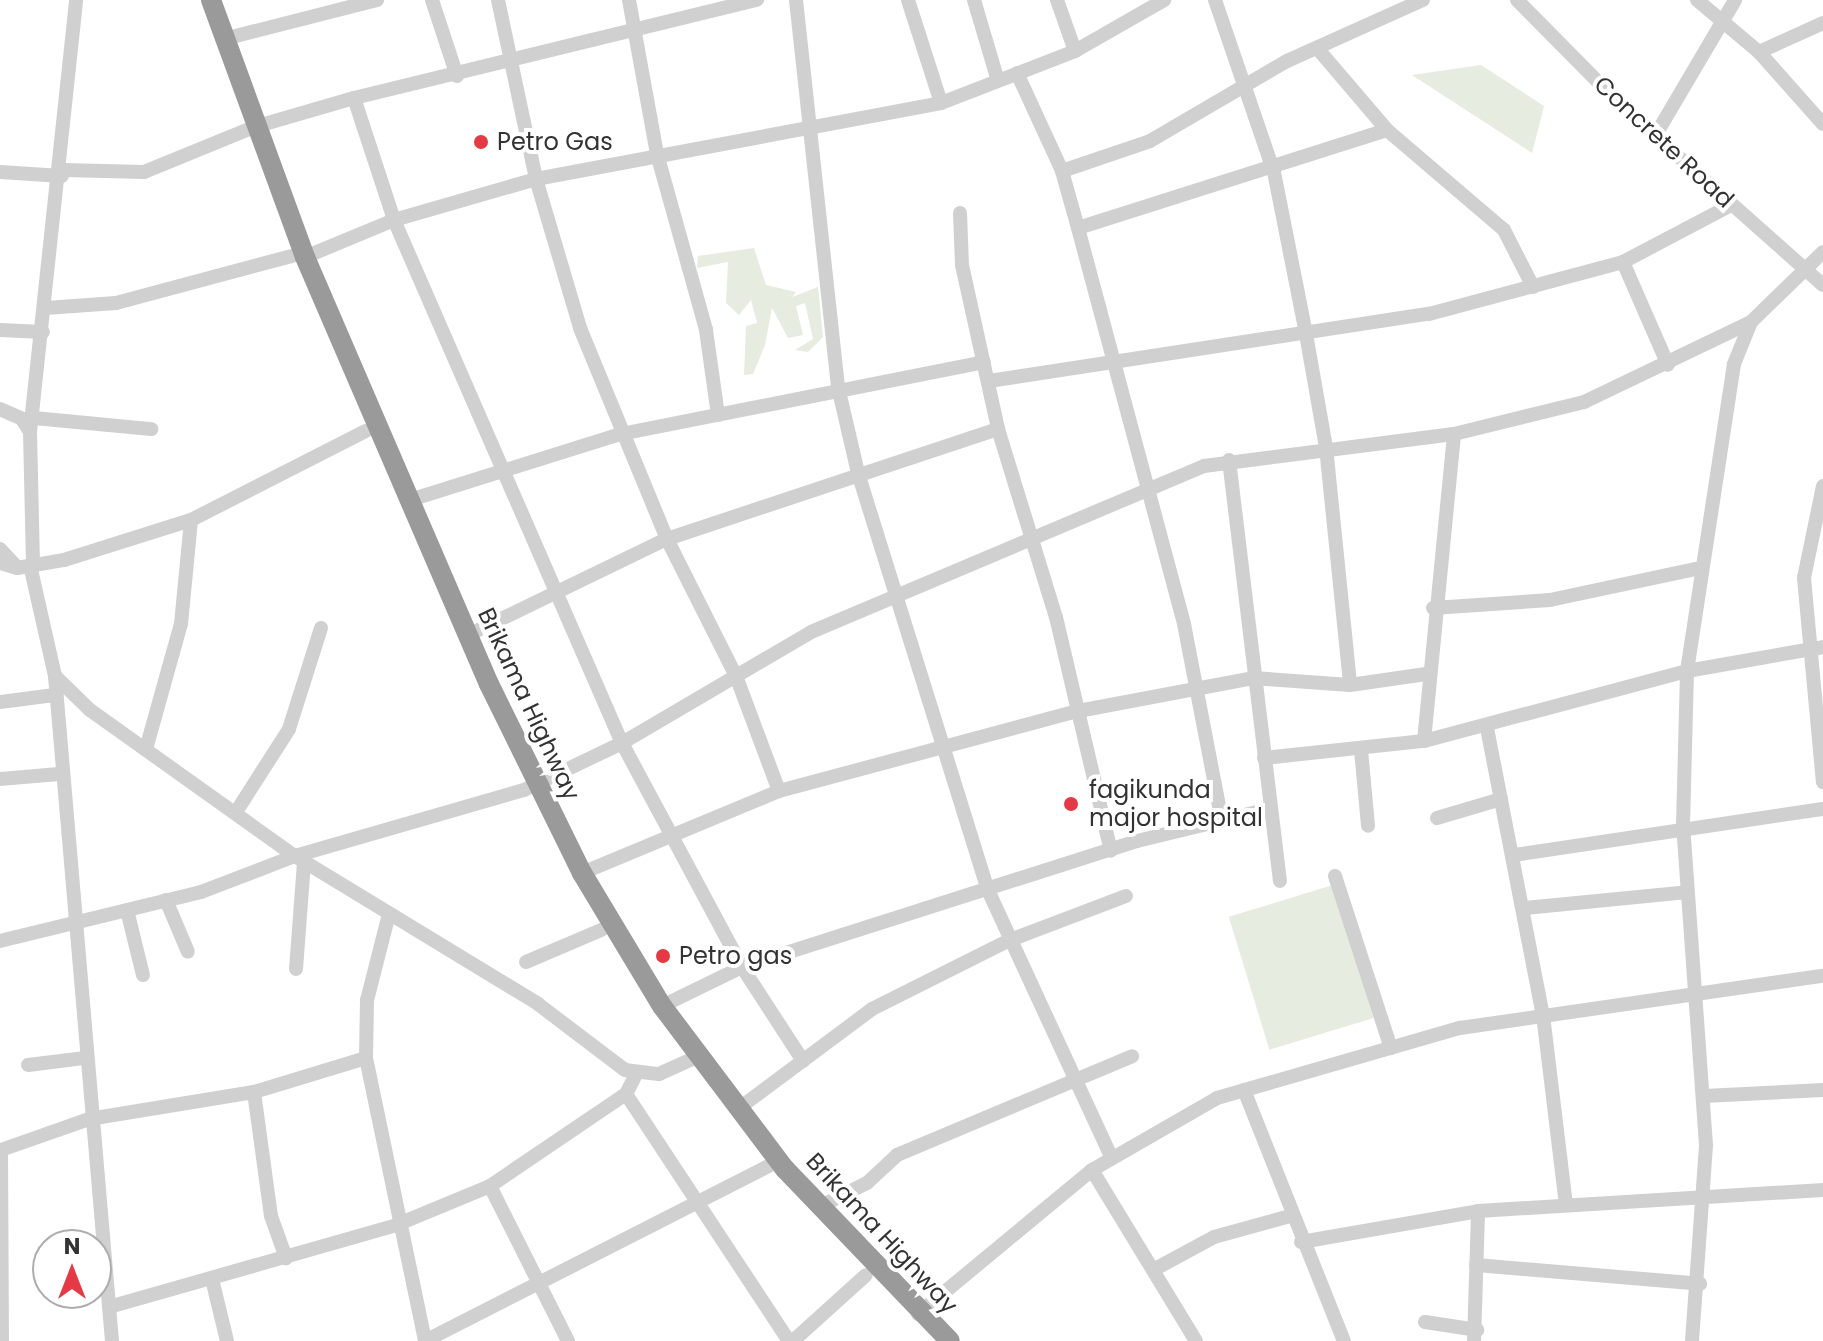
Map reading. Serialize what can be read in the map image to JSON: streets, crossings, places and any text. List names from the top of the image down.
{
  "streets": {
    "highway": ["Brikama Highway"],
    "street": ["Concrete Road"]
  },
  "places": ["Petro Gas", "fagikunda major hospital", "Petro gas"],
  "north": "top"
}
